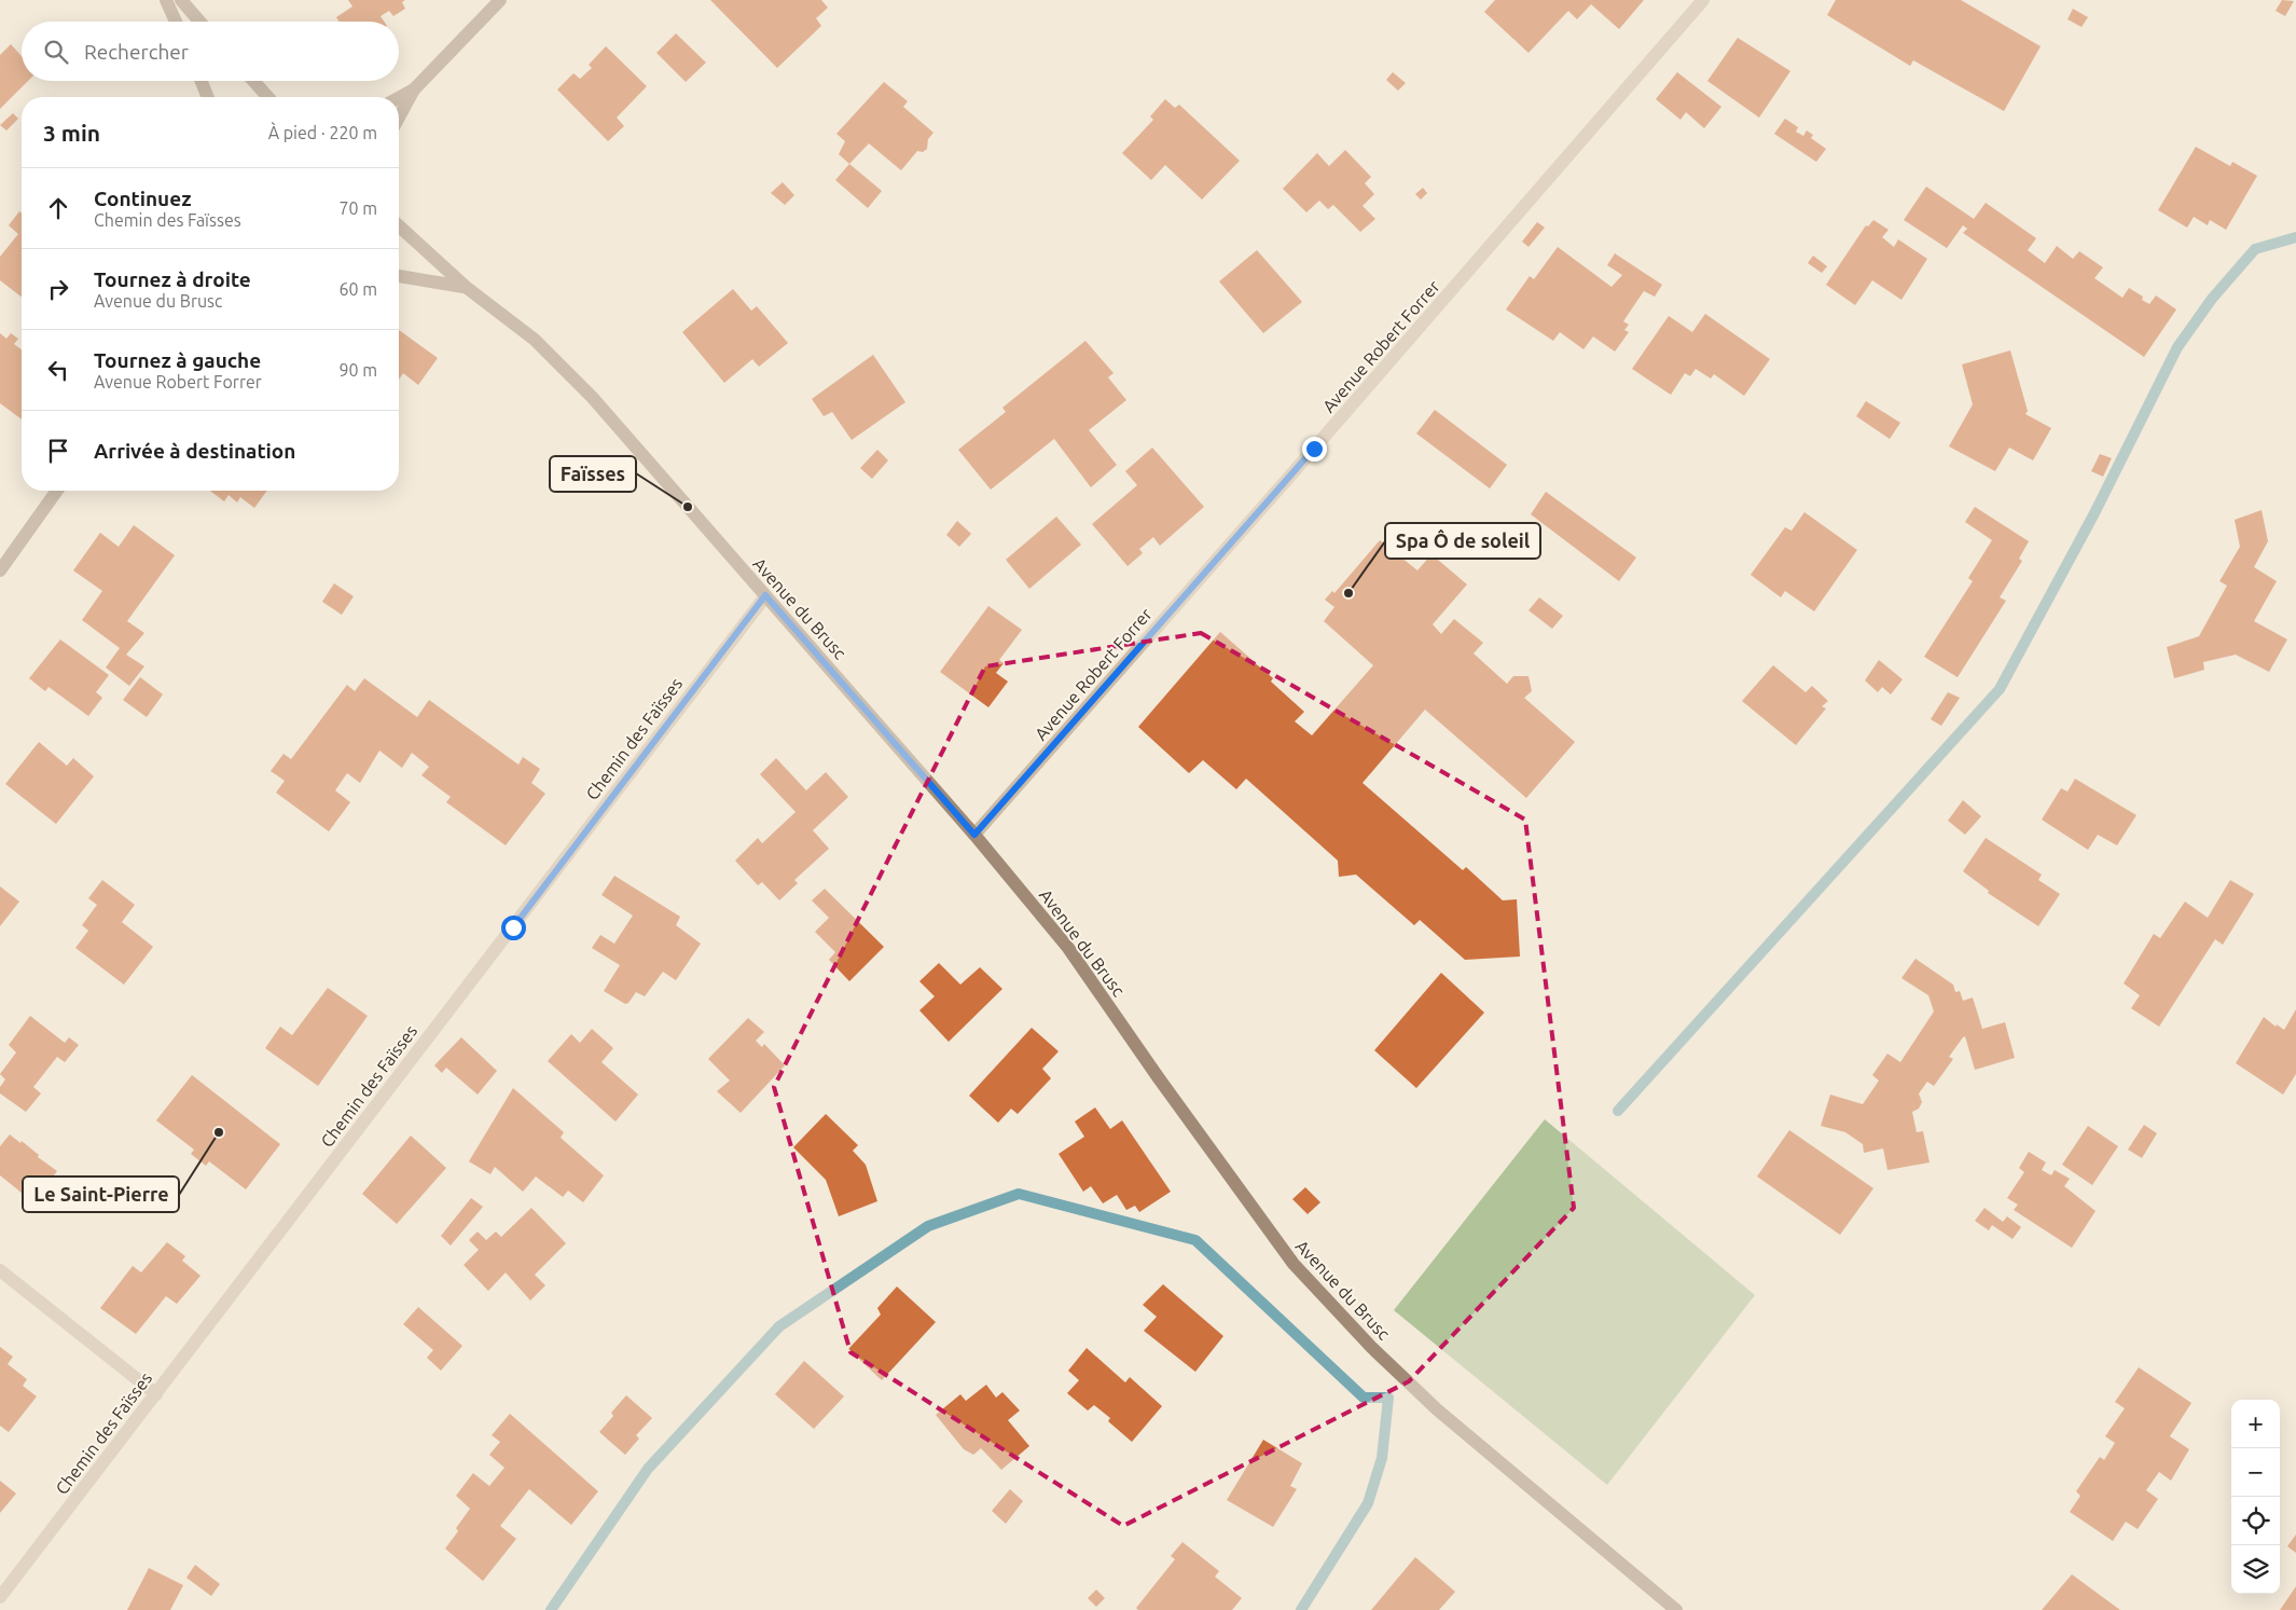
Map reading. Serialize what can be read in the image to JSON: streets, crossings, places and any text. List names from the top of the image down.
{
  "streets": {
    "street": ["Avenue Robert Forrer", "Avenue du Brusc", "Chemin des Faïsses"]
  },
  "crossings": [
    ["Avenue Robert Forrer", "Avenue du Brusc"],
    ["Avenue du Brusc", "Chemin des Faïsses"]
  ],
  "places": ["Faïsses", "Spa Ô de soleil", "Le Saint-Pierre"],
  "page": {
    "search": "Rechercher",
    "heading": ["3 min", "À pied · 220 m"],
    "list": [
      ["Continuez", "Chemin des Faïsses", "70 m"],
      ["Tournez à droite", "Avenue du Brusc", "60 m"],
      ["Tournez à gauche", "Avenue Robert Forrer", "90 m"],
      "Arrivée à destination"
    ],
    "map_buttons": ["+", "−"]
  }
}
